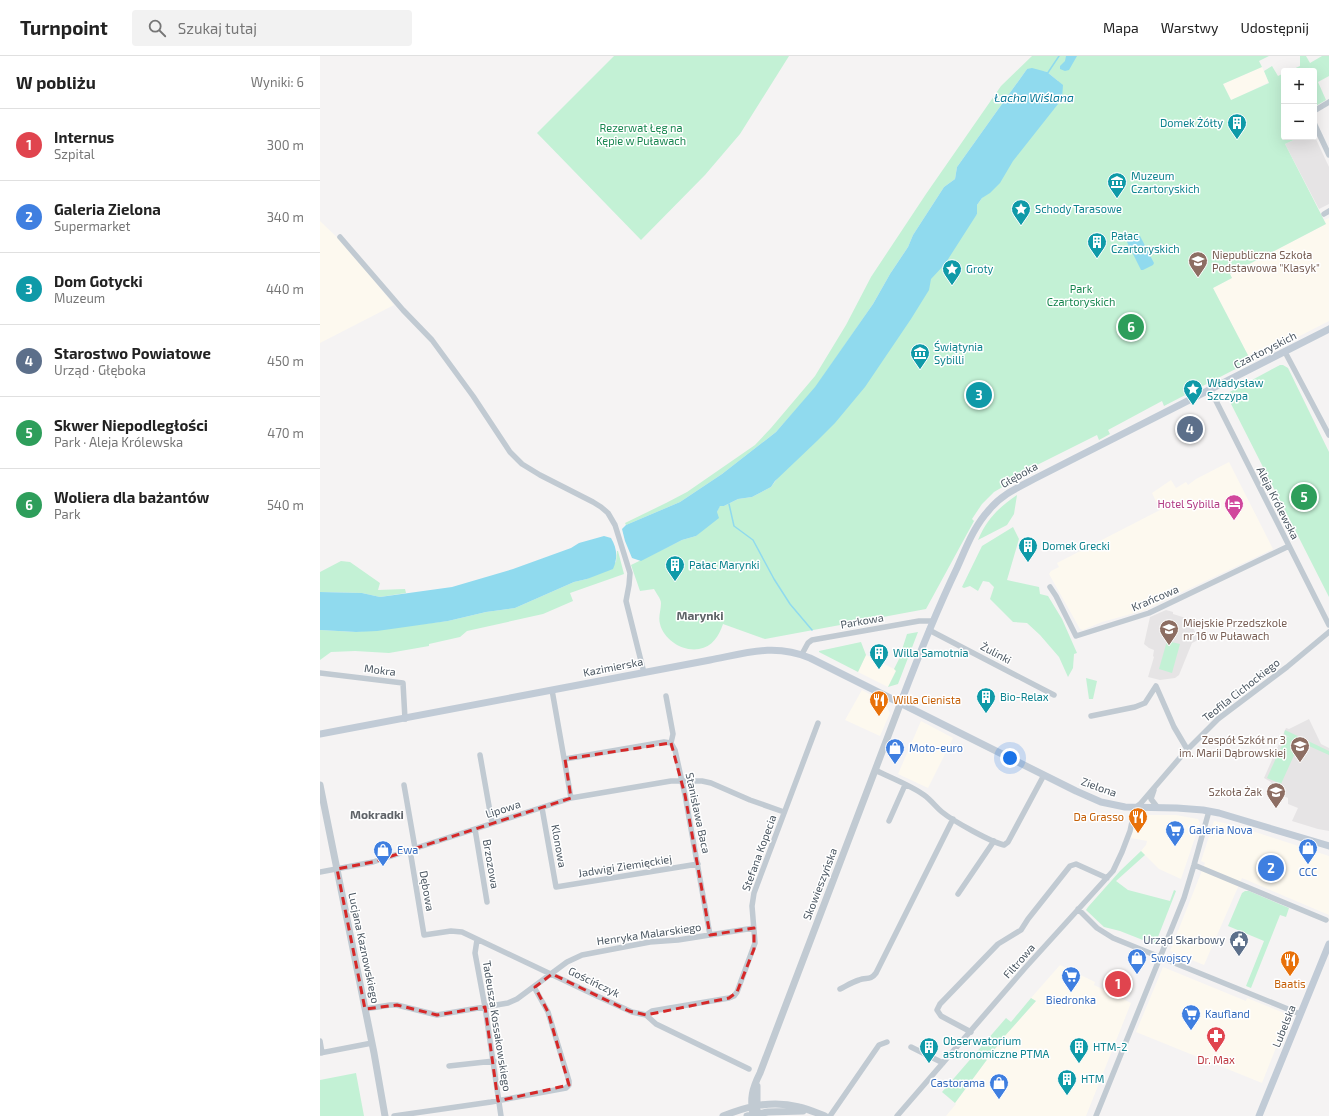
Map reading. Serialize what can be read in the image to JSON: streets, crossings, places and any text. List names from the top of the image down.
{
  "streets": {
    "main road": [
      "Czartoryskich",
      "Głęboka",
      "Kazimierska",
      "Zielona",
      "Lubelska"
    ],
    "street": [
      "Aleja Królewska",
      "Krańcowa",
      "Parkowa",
      "Żulinki",
      "Mokra",
      "Teofila Cichockiego",
      "Lipowa",
      "Stanisława Baca",
      "Klonowa",
      "Stefana Kopecia",
      "Brzozowa",
      "Jadwigi Ziemięckiej",
      "Skowieszyńska",
      "Dębowa",
      "Henryka Malarskiego",
      "Lucjana Kaznowskiego",
      "Filtrowa",
      "Gościńczyk",
      "Tadeusza Kossakowskiego"
    ]
  },
  "crossings": [
    ["Czartoryskich", "Głęboka"],
    ["Czartoryskich", "Aleja Królewska"],
    ["Głęboka", "Aleja Królewska"],
    ["Głęboka", "Parkowa"],
    ["Głęboka", "Żulinki"],
    ["Głęboka", "Kazimierska"],
    ["Głęboka", "Zielona"],
    ["Głęboka", "Skowieszyńska"],
    ["Aleja Królewska", "Krańcowa"],
    ["Parkowa", "Kazimierska"],
    ["Kazimierska", "Mokra"],
    ["Kazimierska", "Zielona"],
    ["Kazimierska", "Skowieszyńska"],
    ["Teofila Cichockiego", "Zielona"],
    ["Teofila Cichockiego", "Filtrowa"],
    ["Zielona", "Skowieszyńska"],
    ["Zielona", "Filtrowa"],
    ["Lipowa", "Stanisława Baca"],
    ["Lipowa", "Klonowa"],
    ["Lipowa", "Stefana Kopecia"],
    ["Lipowa", "Brzozowa"],
    ["Lipowa", "Dębowa"],
    ["Lipowa", "Lucjana Kaznowskiego"],
    ["Stanisława Baca", "Jadwigi Ziemięckiej"],
    ["Stanisława Baca", "Henryka Malarskiego"],
    ["Klonowa", "Jadwigi Ziemięckiej"],
    ["Stefana Kopecia", "Henryka Malarskiego"],
    ["Stefana Kopecia", "Gościńczyk"],
    ["Dębowa", "Gościńczyk"],
    ["Henryka Malarskiego", "Lucjana Kaznowskiego"],
    ["Henryka Malarskiego", "Gościńczyk"],
    ["Henryka Malarskiego", "Tadeusza Kossakowskiego"],
    ["Gościńczyk", "Tadeusza Kossakowskiego"]
  ],
  "districts": ["Marynki", "Mokradki"],
  "water": ["Łacha Wiślana"],
  "parks": ["Rezerwat Łęg na Kępie w Puławach", "Park Czartoryskich"],
  "places": {
    "building": [
      "Domek Żółty",
      "Pałac Czartoryskich",
      "Domek Grecki",
      "Pałac Marynki",
      "Willa Samotnia",
      "Bio-Relax",
      "Obserwatorium astronomiczne PTMA",
      "HTM-2",
      "HTM"
    ],
    "museum": ["Muzeum Czartoryskich", "Świątynia Sybilli"],
    "place": ["Schody Tarasowe", "Groty", "Władysław Szczypa"],
    "school or university": [
      "Niepubliczna Szkoła Podstawowa \"Klasyk\"",
      "Miejskie Przedszkole nr 16 w Puławach",
      "Zespół Szkół nr 3 im. Marii Dąbrowskiej",
      "Szkoła Żak"
    ],
    "hotel": ["Hotel Sybilla"],
    "restaurant": ["Willa Cienista", "Da Grasso", "Baatis"],
    "shop": [
      "Moto-euro",
      "CCC",
      "Ewa",
      "Swojscy",
      "Castorama"
    ],
    "supermarket": ["Galeria Nova", "Biedronka", "Kaufland"],
    "public building": ["Urząd Skarbowy"],
    "pharmacy": ["Dr. Max"]
  },
  "page": {
    "header": "Turnpoint",
    "search": "Szukaj tutaj",
    "nav": ["Mapa", "Warstwy", "Udostępnij"],
    "heading": ["W pobliżu", "Wyniki: 6"],
    "map_buttons": ["+", "−"],
    "list": [
      {
        "mark": "1",
        "name": "Internus",
        "note": "Szpital",
        "value": "300 m"
      },
      {
        "mark": "2",
        "name": "Galeria Zielona",
        "note": "Supermarket",
        "value": "340 m"
      },
      {
        "mark": "3",
        "name": "Dom Gotycki",
        "note": "Muzeum",
        "value": "440 m"
      },
      {
        "mark": "4",
        "name": "Starostwo Powiatowe",
        "note": "Urząd · Głęboka",
        "value": "450 m"
      },
      {
        "mark": "5",
        "name": "Skwer Niepodległości",
        "note": "Park · Aleja Królewska",
        "value": "470 m"
      },
      {
        "mark": "6",
        "name": "Woliera dla bażantów",
        "note": "Park",
        "value": "540 m"
      }
    ],
    "pins": [
      "6",
      "3",
      "4",
      "5",
      "2",
      "1"
    ]
  }
}
